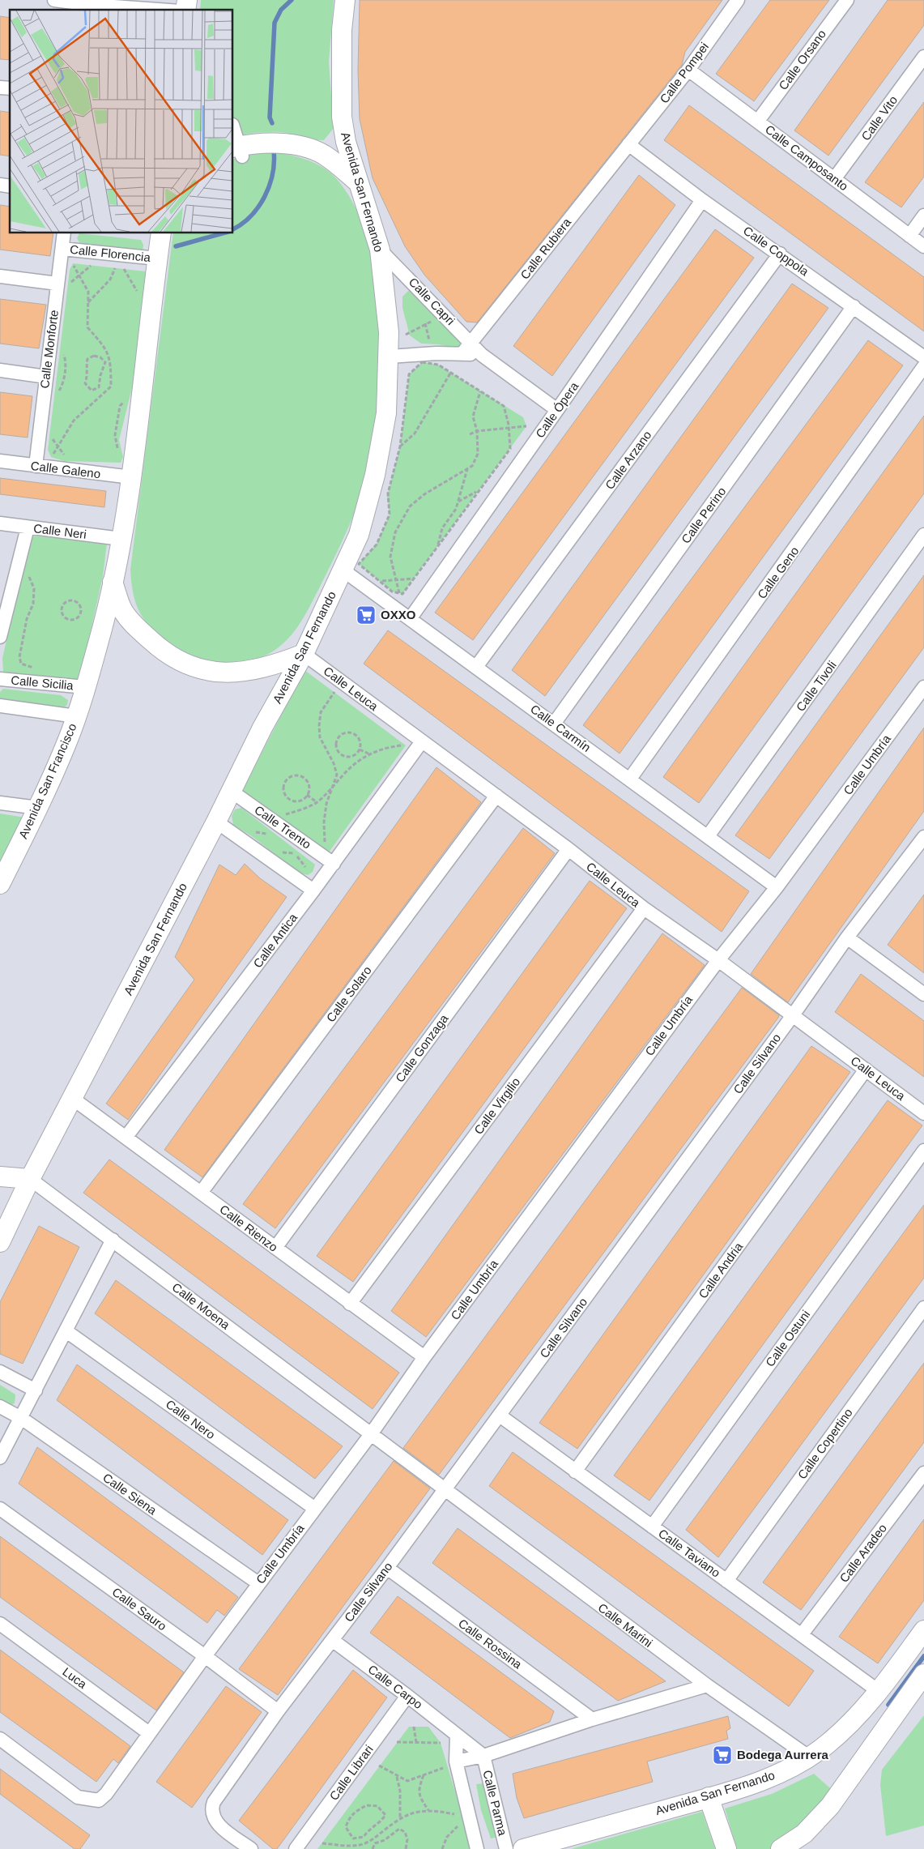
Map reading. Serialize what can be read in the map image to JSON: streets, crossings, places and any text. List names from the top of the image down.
{
  "streets": {
    "street": [
      "Calle Orsano",
      "Calle Pompei",
      "Calle Vito",
      "Calle Camposanto",
      "Avenida San Fernando",
      "Calle Rubiera",
      "Calle Coppola",
      "Calle Florencia",
      "Calle Capri",
      "Calle Monforte",
      "Calle Ópera",
      "Calle Arzano",
      "Calle Galeno",
      "Calle Perino",
      "Calle Neri",
      "Calle Geno",
      "Calle Sicilia",
      "Calle Tivoli",
      "Calle Leuca",
      "Calle Carmín",
      "Calle Umbría",
      "Avenida San Francisco",
      "Calle Trento",
      "Calle Antica",
      "Calle Solaro",
      "Calle Gonzaga",
      "Calle Silvano",
      "Calle Virgilio",
      "Calle Rienzo",
      "Calle Andria",
      "Calle Moena",
      "Calle Ostuni",
      "Calle Nero",
      "Calle Copertino",
      "Calle Siena",
      "Calle Taviano",
      "Calle Aradeo",
      "Calle Sauro",
      "Calle Marini",
      "Calle Rossina",
      "Luca",
      "Calle Carpo",
      "Calle Librari",
      "Calle Parma"
    ]
  },
  "crossings": [
    ["Calle Orsano", "Calle Camposanto"],
    ["Calle Pompei", "Calle Camposanto"],
    ["Calle Pompei", "Calle Rubiera"],
    ["Calle Pompei", "Calle Coppola"],
    ["Calle Vito", "Calle Camposanto"],
    ["Avenida San Fernando", "Calle Capri"],
    ["Avenida San Fernando", "Calle Leuca"],
    ["Avenida San Fernando", "Calle Carmín"],
    ["Avenida San Fernando", "Calle Trento"],
    ["Avenida San Fernando", "Calle Rienzo"],
    ["Avenida San Fernando", "Calle Moena"],
    ["Avenida San Fernando", "Calle Taviano"],
    ["Avenida San Fernando", "Calle Marini"],
    ["Calle Rubiera", "Calle Coppola"],
    ["Calle Rubiera", "Calle Capri"],
    ["Calle Coppola", "Calle Ópera"],
    ["Calle Coppola", "Calle Arzano"],
    ["Calle Coppola", "Calle Perino"],
    ["Calle Florencia", "Calle Monforte"],
    ["Calle Capri", "Calle Ópera"],
    ["Calle Monforte", "Calle Galeno"],
    ["Calle Ópera", "Calle Carmín"],
    ["Calle Arzano", "Calle Carmín"],
    ["Calle Perino", "Calle Carmín"],
    ["Calle Geno", "Calle Carmín"],
    ["Calle Sicilia", "Avenida San Francisco"],
    ["Calle Tivoli", "Calle Carmín"],
    ["Calle Leuca", "Calle Umbría"],
    ["Calle Leuca", "Calle Antica"],
    ["Calle Leuca", "Calle Solaro"],
    ["Calle Leuca", "Calle Gonzaga"],
    ["Calle Leuca", "Calle Silvano"],
    ["Calle Leuca", "Calle Virgilio"],
    ["Calle Leuca", "Calle Andria"],
    ["Calle Carmín", "Calle Umbría"],
    ["Calle Umbría", "Calle Rienzo"],
    ["Calle Umbría", "Calle Moena"],
    ["Calle Umbría", "Calle Nero"],
    ["Calle Umbría", "Calle Siena"],
    ["Calle Umbría", "Calle Sauro"],
    ["Calle Umbría", "Luca"],
    ["Calle Trento", "Calle Antica"],
    ["Calle Antica", "Calle Rienzo"],
    ["Calle Solaro", "Calle Rienzo"],
    ["Calle Gonzaga", "Calle Rienzo"],
    ["Calle Silvano", "Calle Moena"],
    ["Calle Silvano", "Calle Taviano"],
    ["Calle Silvano", "Calle Sauro"],
    ["Calle Silvano", "Calle Marini"],
    ["Calle Silvano", "Calle Rossina"],
    ["Calle Silvano", "Calle Carpo"],
    ["Calle Virgilio", "Calle Rienzo"],
    ["Calle Andria", "Calle Taviano"],
    ["Calle Moena", "Calle Marini"],
    ["Calle Ostuni", "Calle Taviano"],
    ["Calle Copertino", "Calle Taviano"],
    ["Calle Taviano", "Calle Aradeo"],
    ["Calle Carpo", "Calle Librari"],
    ["Calle Carpo", "Calle Parma"]
  ],
  "places": {
    "supermarket": ["OXXO", "Bodega Aurrera"]
  }
}
